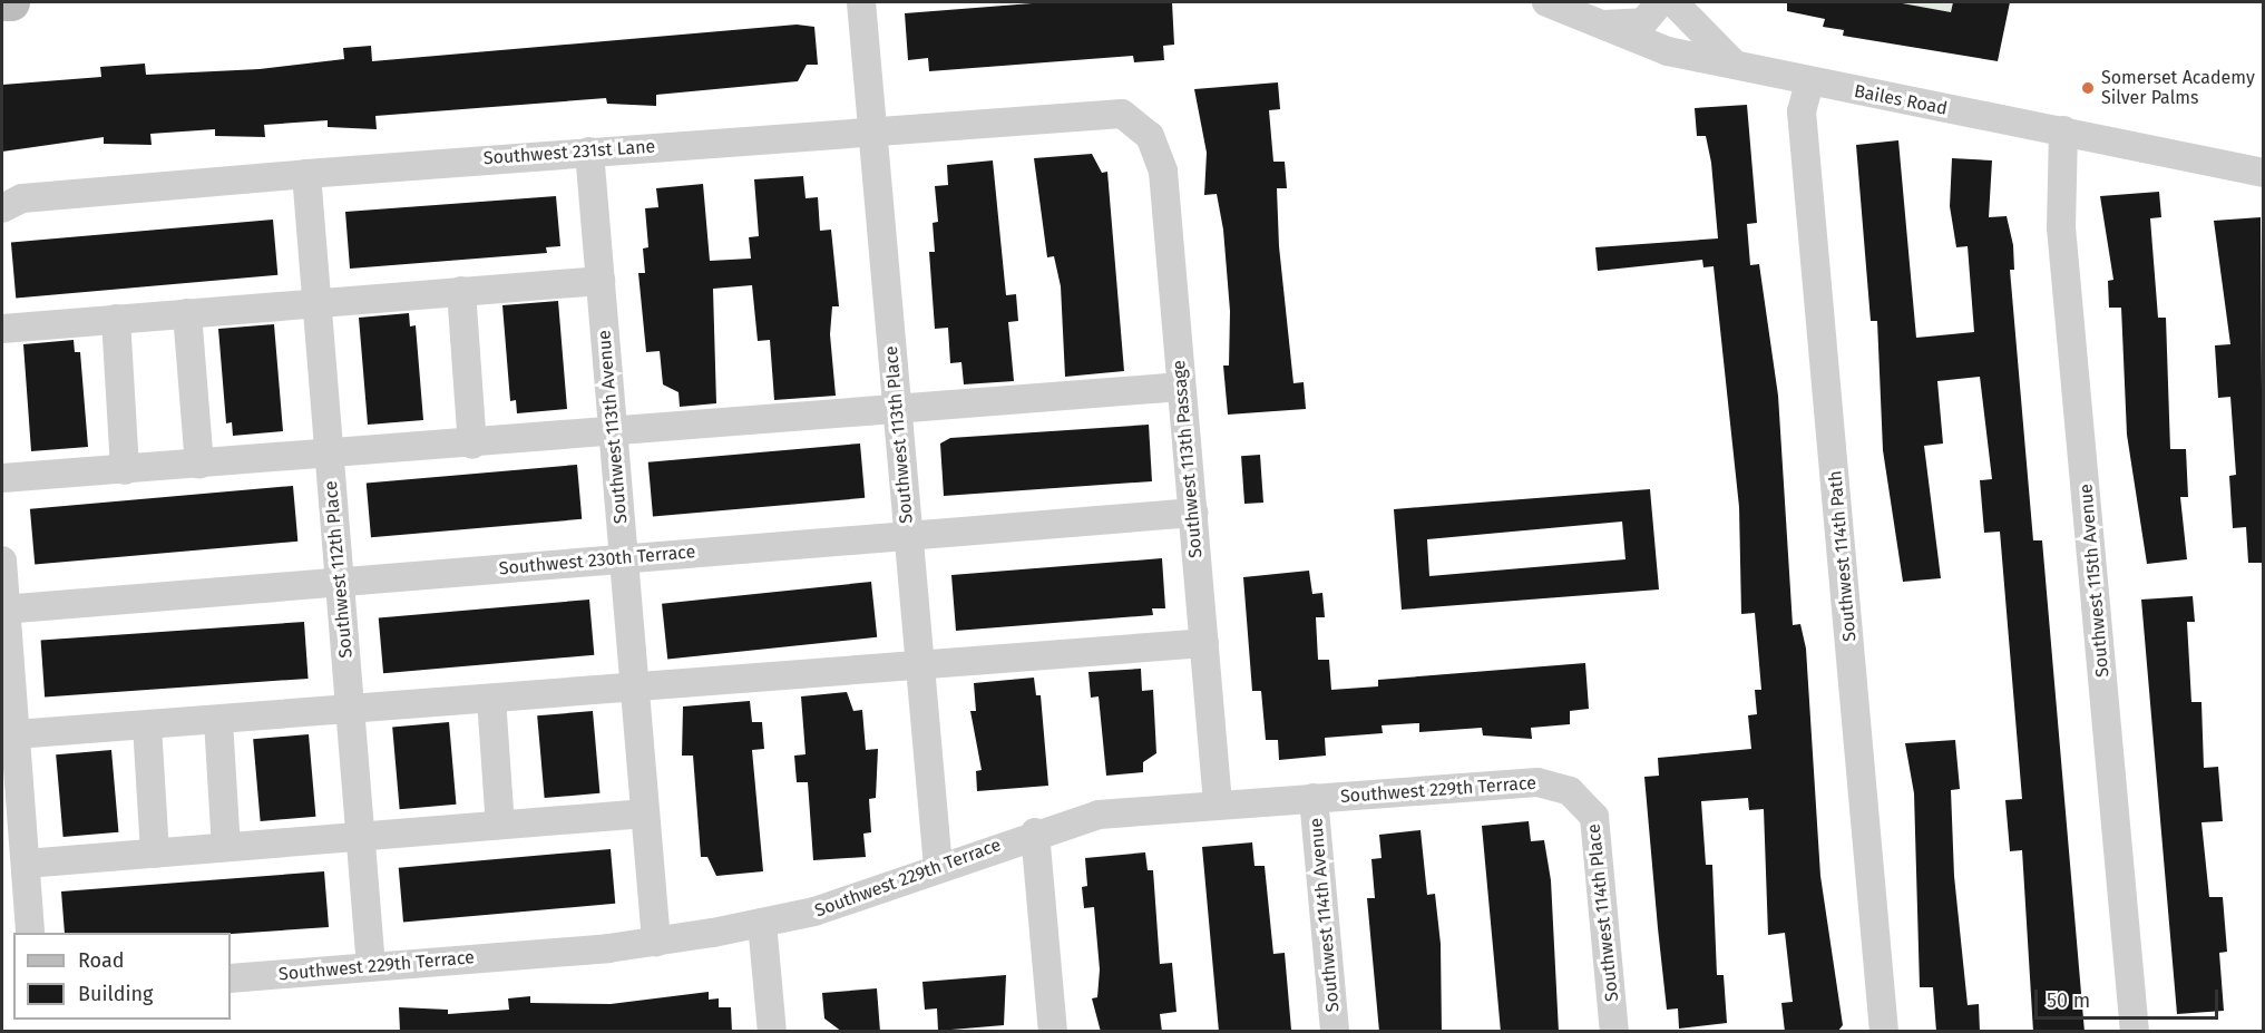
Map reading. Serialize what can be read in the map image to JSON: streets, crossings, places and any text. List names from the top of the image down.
{
  "streets": {
    "street": [
      "Bailes Road",
      "Southwest 231st Lane",
      "Southwest 113th Avenue",
      "Southwest 113th Place",
      "Southwest 113th Passage",
      "Southwest 114th Path",
      "Southwest 230th Terrace",
      "Southwest 112th Place",
      "Southwest 115th Avenue",
      "Southwest 229th Terrace",
      "Southwest 114th Place",
      "Southwest 114th Avenue"
    ]
  },
  "crossings": [
    ["Bailes Road", "Southwest 114th Path"],
    ["Bailes Road", "Southwest 115th Avenue"],
    ["Southwest 231st Lane", "Southwest 113th Avenue"],
    ["Southwest 231st Lane", "Southwest 113th Place"],
    ["Southwest 231st Lane", "Southwest 113th Passage"],
    ["Southwest 231st Lane", "Southwest 112th Place"],
    ["Southwest 113th Avenue", "Southwest 230th Terrace"],
    ["Southwest 113th Avenue", "Southwest 229th Terrace"],
    ["Southwest 113th Place", "Southwest 230th Terrace"],
    ["Southwest 113th Place", "Southwest 229th Terrace"],
    ["Southwest 113th Passage", "Southwest 230th Terrace"],
    ["Southwest 113th Passage", "Southwest 229th Terrace"],
    ["Southwest 230th Terrace", "Southwest 112th Place"],
    ["Southwest 112th Place", "Southwest 229th Terrace"],
    ["Southwest 229th Terrace", "Southwest 114th Place"],
    ["Southwest 229th Terrace", "Southwest 114th Avenue"]
  ],
  "places": ["Somerset Academy Silver Palms"],
  "legend": ["Road", "Building"],
  "scale_bar": "50 m"
}
